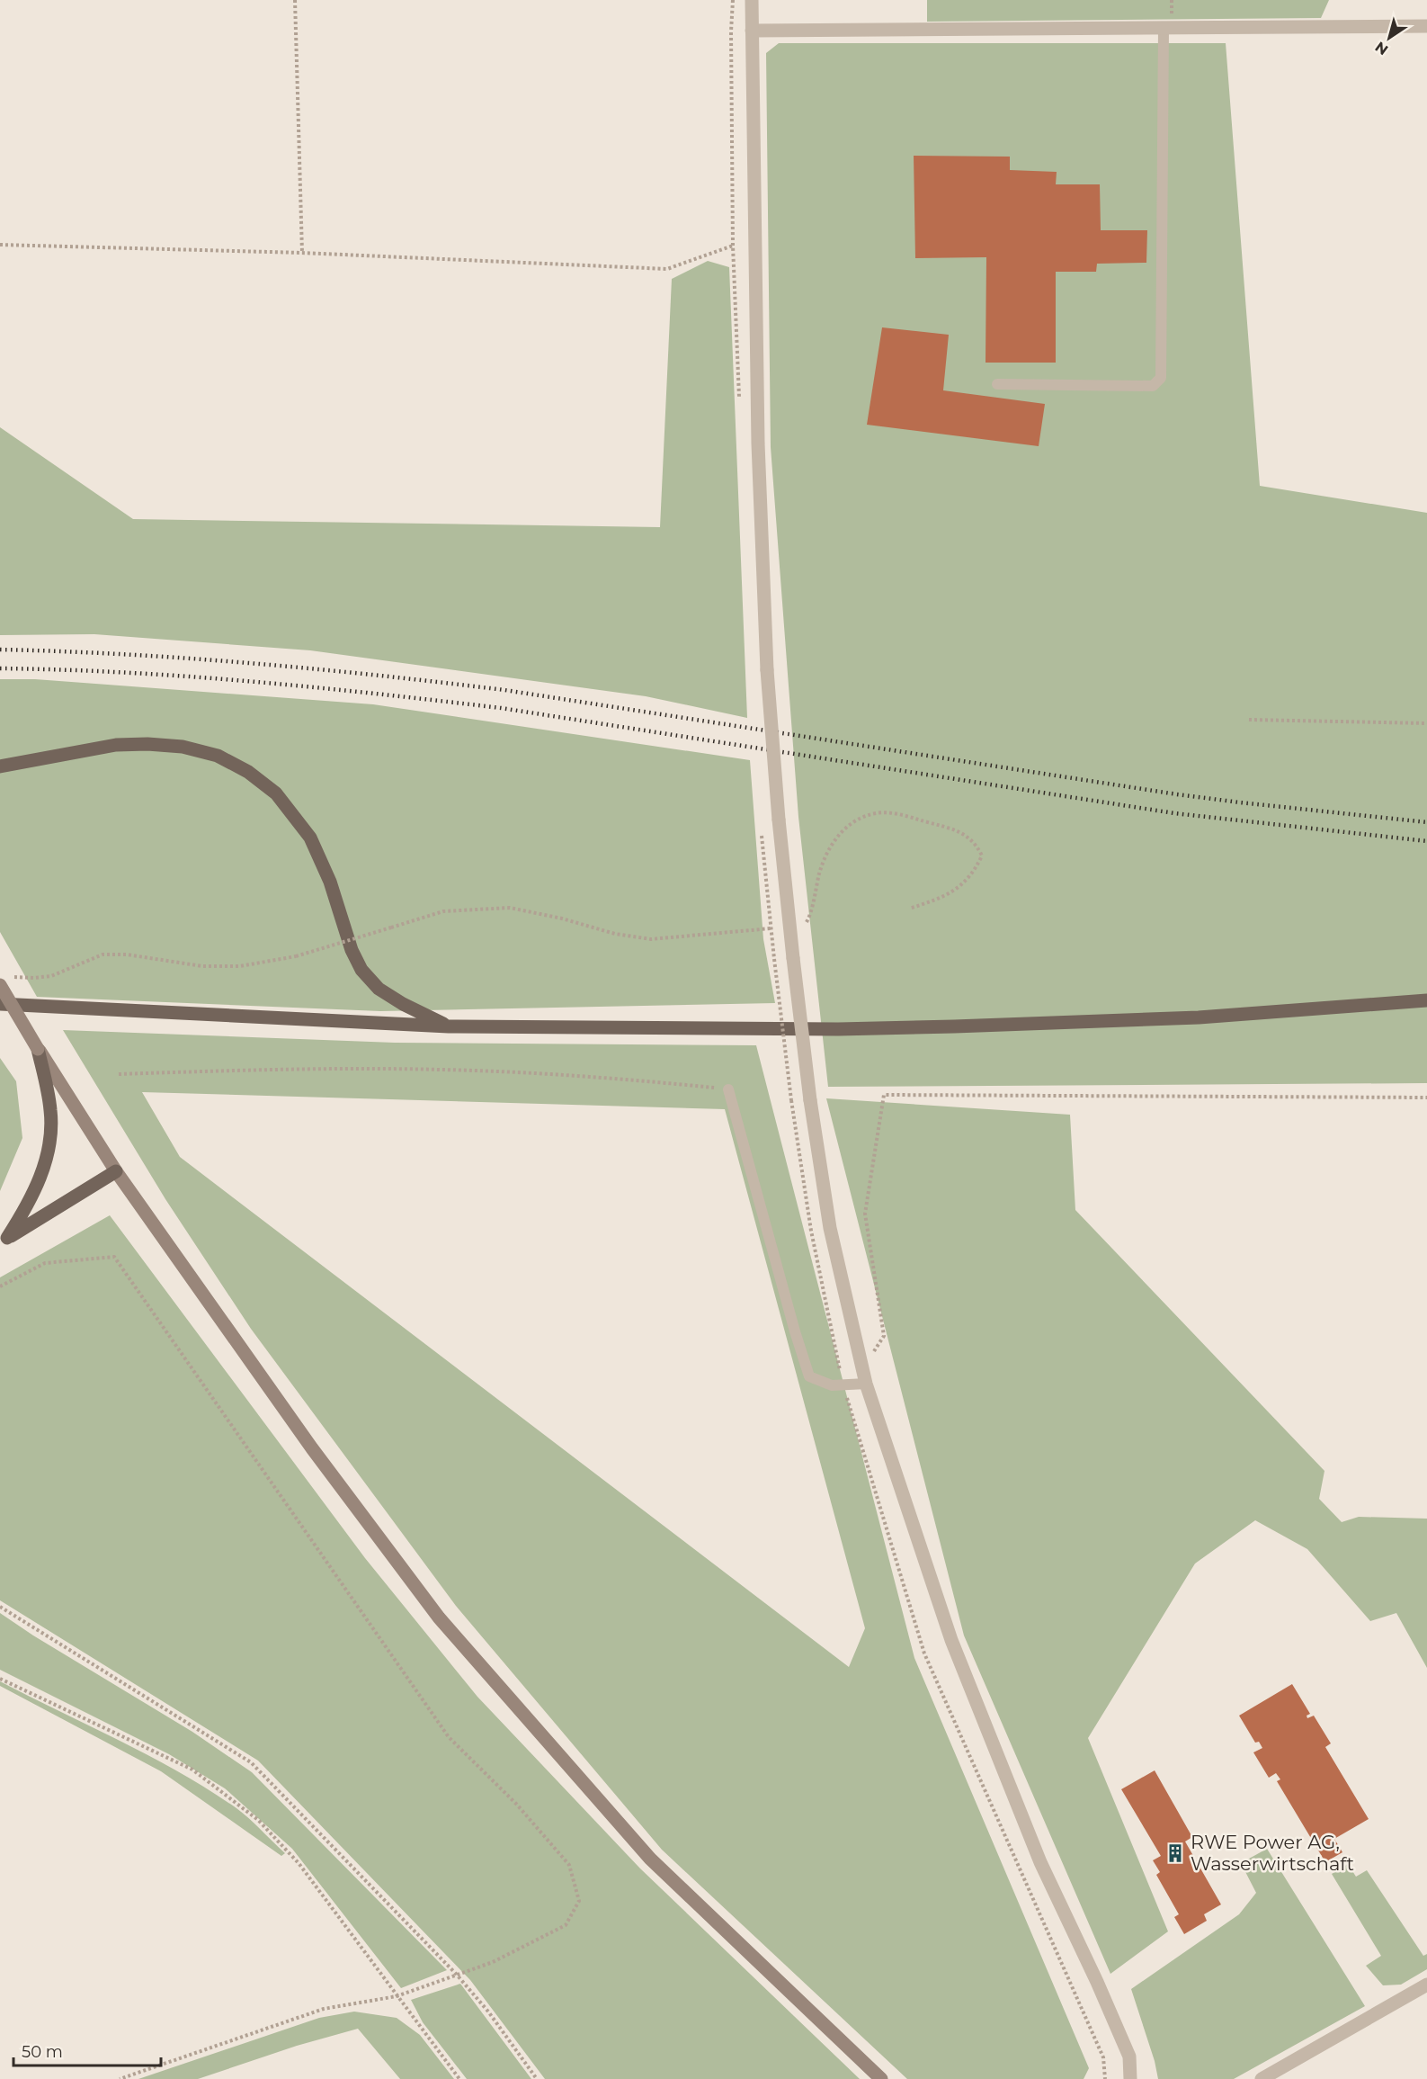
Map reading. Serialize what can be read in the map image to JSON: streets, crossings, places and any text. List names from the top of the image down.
{
  "places": {
    "building": ["RWE Power AG, Wasserwirtschaft"]
  },
  "scale_bar": "50 m",
  "north": "bottom left"
}
